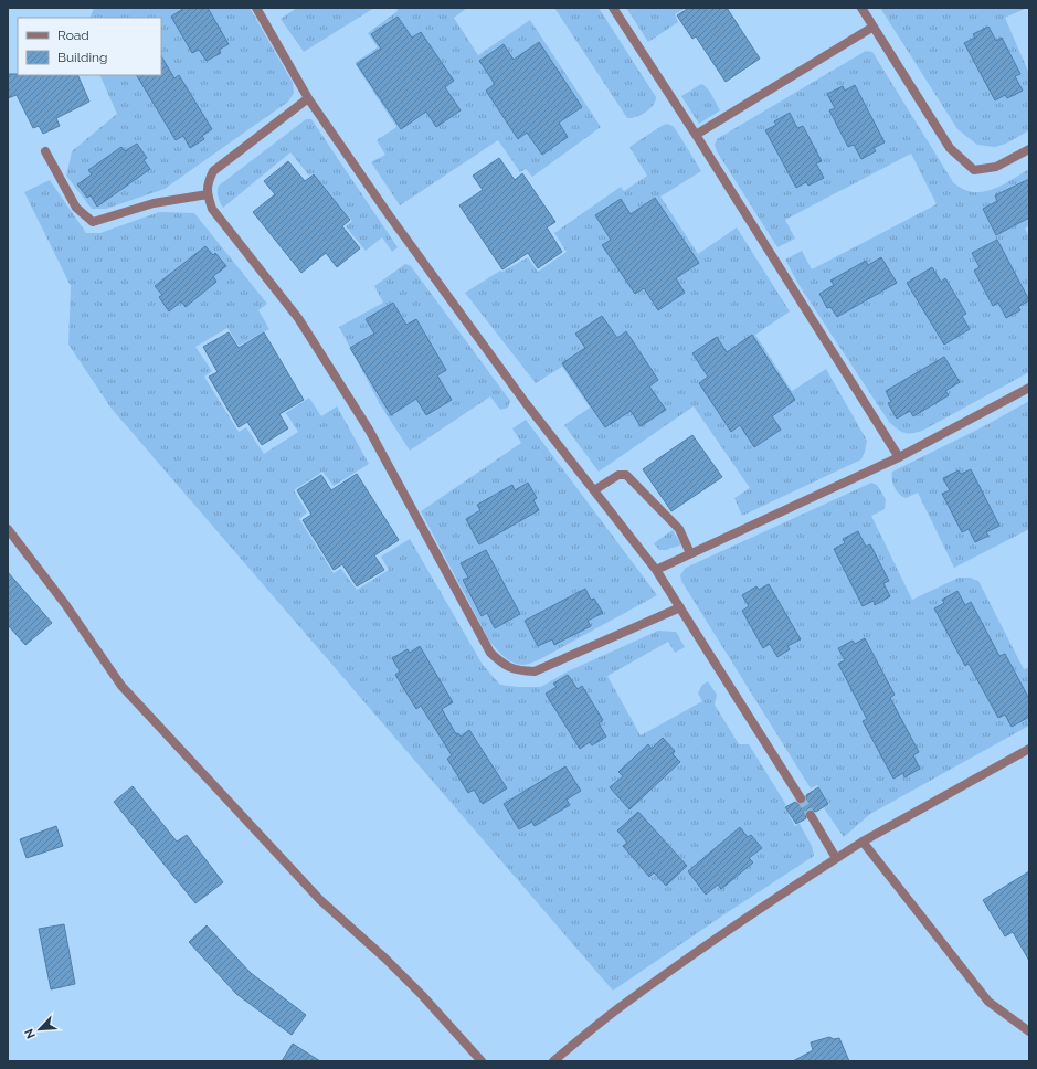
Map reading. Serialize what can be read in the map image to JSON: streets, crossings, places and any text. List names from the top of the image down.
{
  "legend": ["Road", "Building"],
  "north": "bottom left"
}
